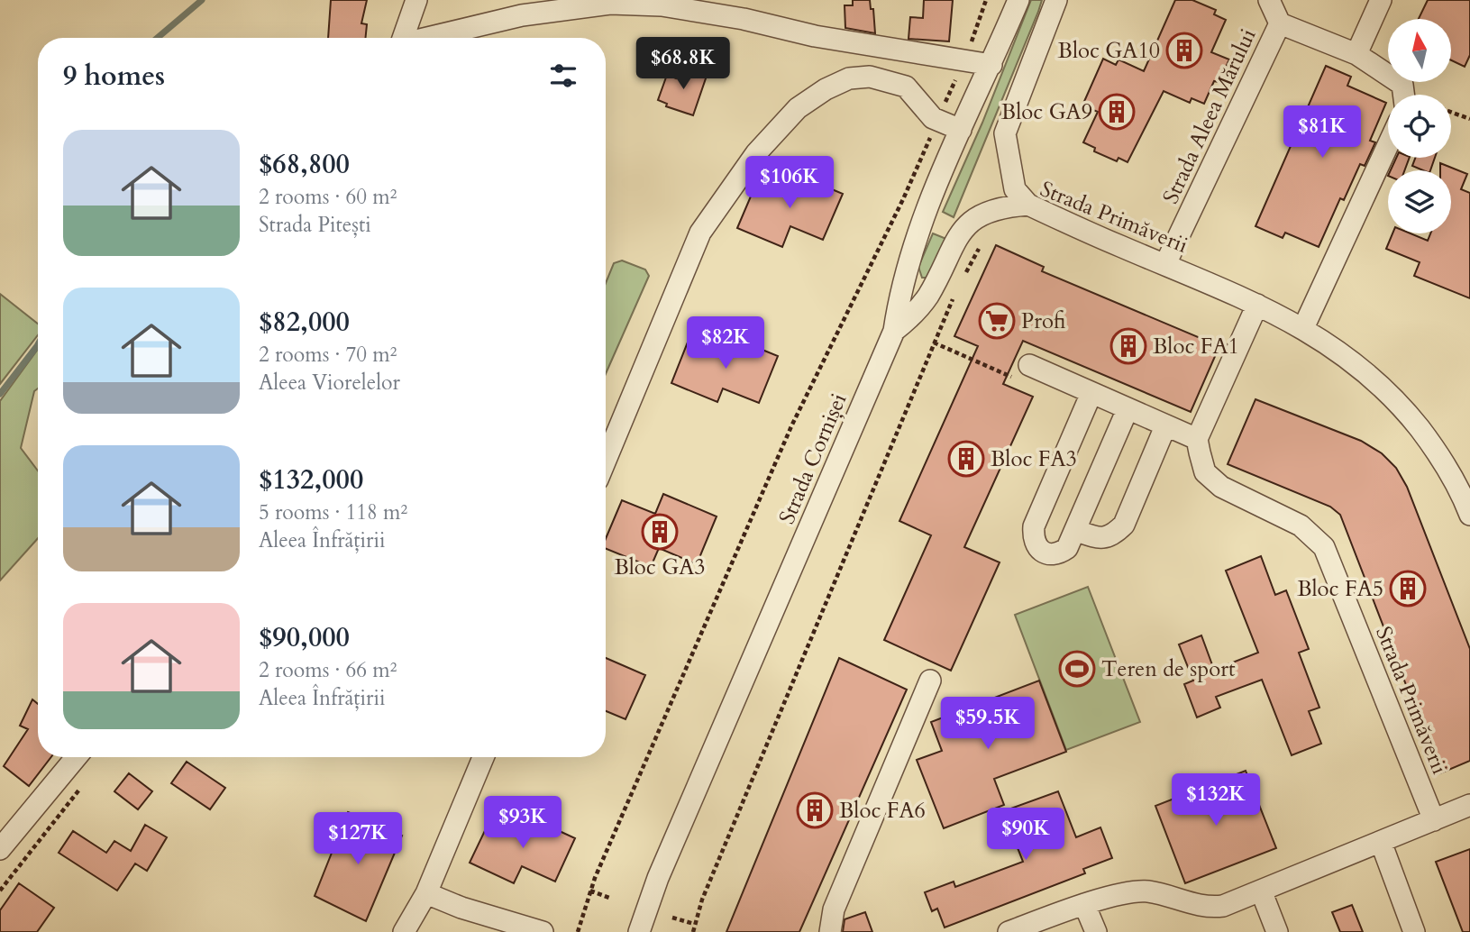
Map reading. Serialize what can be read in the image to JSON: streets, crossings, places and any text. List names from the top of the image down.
{
  "streets": {
    "street": ["Strada Aleea Mărului", "Strada Primăverii", "Strada Cornișei"]
  },
  "crossings": [
    ["Strada Aleea Mărului", "Strada Primăverii"],
    ["Strada Primăverii", "Strada Cornișei"]
  ],
  "places": {
    "building": [
      "Bloc GA10",
      "Bloc GA9",
      "Bloc FA1",
      "Bloc FA3",
      "Bloc GA3",
      "Bloc FA5",
      "Bloc FA6"
    ],
    "supermarket": ["Profi"],
    "sports": ["Teren de sport"]
  },
  "north": "top",
  "page": {
    "price": [
      "$68.8K",
      "$81K",
      "$106K",
      "$82K",
      "$59.5K",
      "$132K",
      "$93K",
      "$90K",
      "$127K"
    ],
    "heading": "9 homes",
    "list": [
      {
        "name": "$68,800",
        "note": "2 rooms · 60 m² · Strada Pitești"
      },
      {
        "name": "$82,000",
        "note": "2 rooms · 70 m² · Aleea Viorelelor"
      },
      {
        "name": "$132,000",
        "note": "5 rooms · 118 m² · Aleea Înfrățirii"
      },
      {
        "name": "$90,000",
        "note": "2 rooms · 66 m² · Aleea Înfrățirii"
      }
    ]
  }
}
